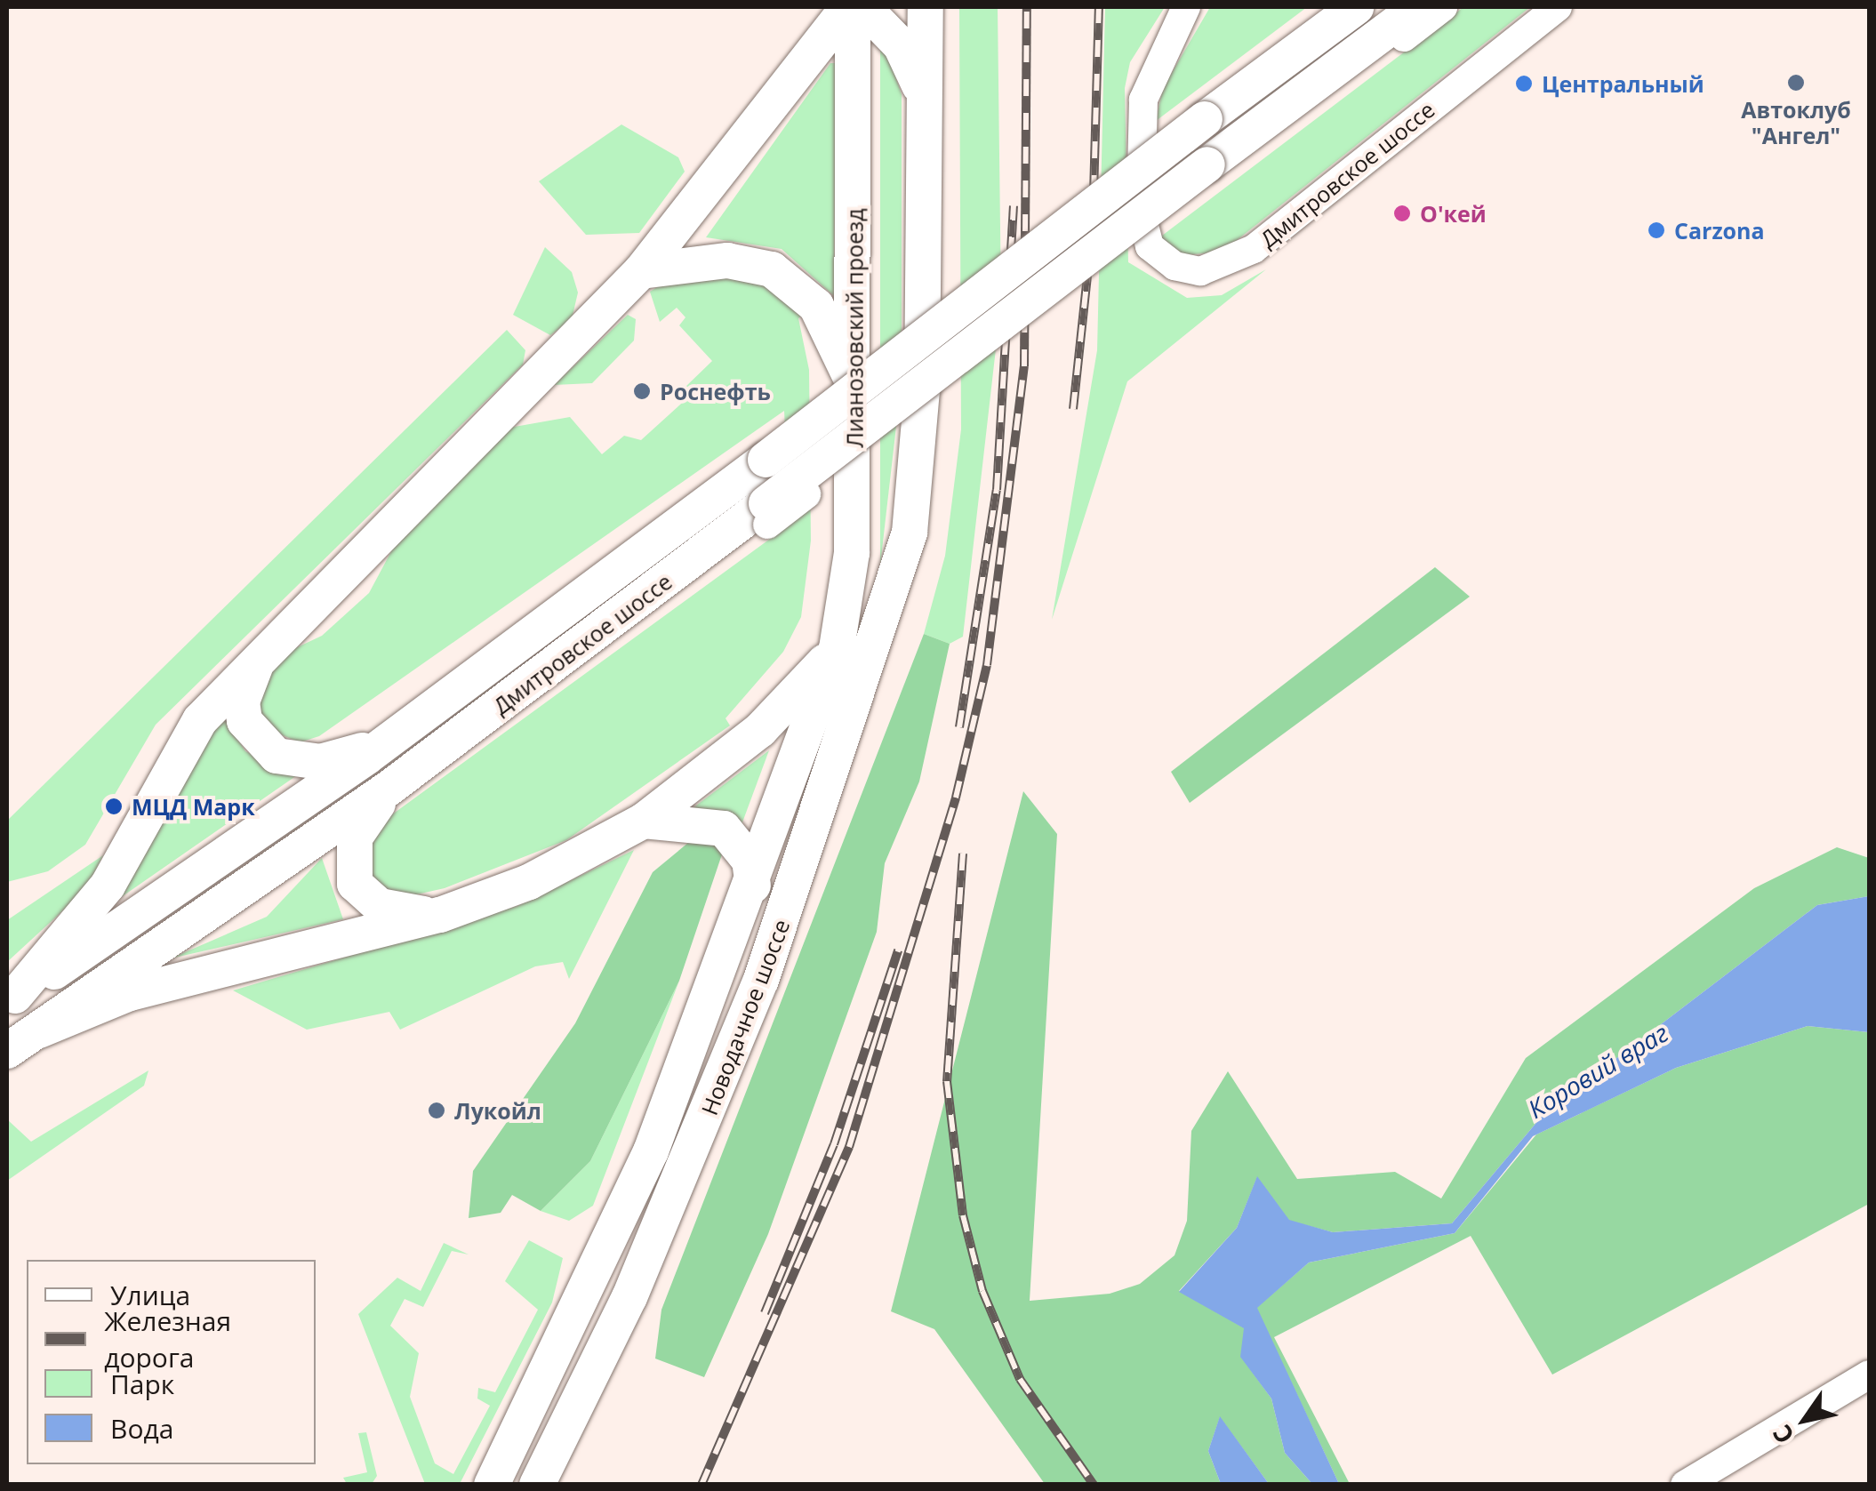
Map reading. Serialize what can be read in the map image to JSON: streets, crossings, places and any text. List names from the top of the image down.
{
  "streets": {
    "main road": ["Дмитровское шоссе", "Лианозовский проезд", "Новодачное шоссе"]
  },
  "crossings": [
    ["Лианозовский проезд", "Новодачное шоссе"]
  ],
  "water": ["Коровий враг"],
  "places": [
    "Автоклуб \"Ангел\"",
    "Центральный",
    "О'кей",
    "Carzona",
    "Роснефть",
    "МЦД Марк",
    "Лукойл"
  ],
  "legend": [
    "Улица",
    "Железная дорога",
    "Парк",
    "Вода"
  ],
  "north": "bottom left"
}
